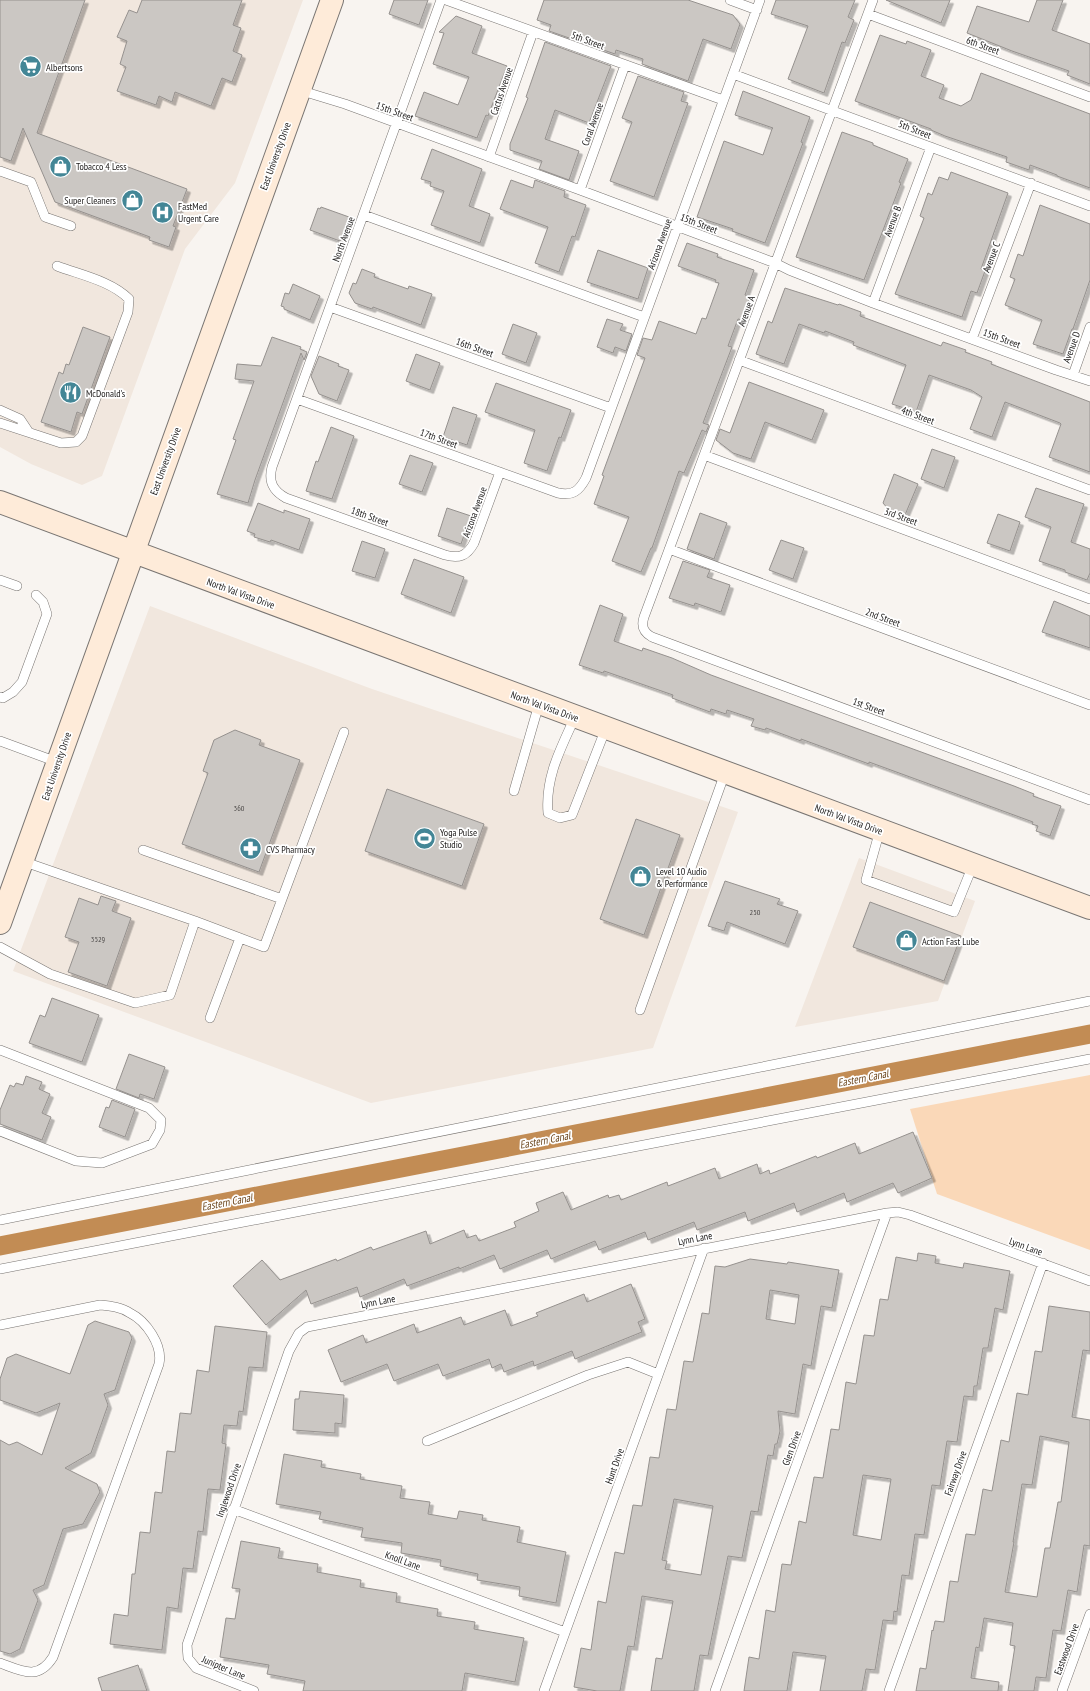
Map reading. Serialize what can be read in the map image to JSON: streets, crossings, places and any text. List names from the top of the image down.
{
  "streets": {
    "main road": ["East University Drive", "North Val Vista Drive"],
    "lane": [
      "5th Street",
      "6th Street",
      "Cactus Avenue",
      "15th Street",
      "Coral Avenue",
      "Avenue B",
      "North Avenue",
      "Arizona Avenue",
      "Avenue C",
      "Avenue A",
      "16th Street",
      "Avenue D",
      "4th Street",
      "17th Street",
      "18th Street",
      "3rd Street",
      "2nd Street",
      "1st Street",
      "Lynn Lane",
      "Glen Drive",
      "Hunt Drive",
      "Fairway Drive",
      "Inglewood Drive",
      "Knoll Lane",
      "Eastwood Drive",
      "Junipter Lane"
    ]
  },
  "crossings": [
    ["5th Street", "Cactus Avenue"],
    ["5th Street", "Coral Avenue"],
    ["5th Street", "Avenue B"],
    ["5th Street", "Arizona Avenue"],
    ["5th Street", "Avenue C"],
    ["5th Street", "Avenue A"],
    ["6th Street", "Avenue A"],
    ["Cactus Avenue", "15th Street"],
    ["15th Street", "Coral Avenue"],
    ["15th Street", "East University Drive"],
    ["15th Street", "Avenue B"],
    ["15th Street", "North Avenue"],
    ["15th Street", "Arizona Avenue"],
    ["15th Street", "Avenue C"],
    ["15th Street", "Avenue A"],
    ["15th Street", "Avenue D"],
    ["East University Drive", "North Val Vista Drive"],
    ["North Avenue", "16th Street"],
    ["North Avenue", "17th Street"],
    ["North Avenue", "18th Street"],
    ["Arizona Avenue", "16th Street"],
    ["Arizona Avenue", "17th Street"],
    ["Arizona Avenue", "18th Street"],
    ["Avenue A", "4th Street"],
    ["Avenue A", "3rd Street"],
    ["Avenue A", "2nd Street"],
    ["Avenue A", "1st Street"],
    ["Lynn Lane", "Glen Drive"],
    ["Lynn Lane", "Hunt Drive"],
    ["Lynn Lane", "Fairway Drive"],
    ["Lynn Lane", "Inglewood Drive"],
    ["Hunt Drive", "Knoll Lane"],
    ["Inglewood Drive", "Knoll Lane"],
    ["Inglewood Drive", "Junipter Lane"]
  ],
  "water": ["Eastern Canal"],
  "places": {
    "supermarket": ["Albertsons"],
    "shop": [
      "Tobacco 4 Less",
      "Super Cleaners",
      "Level 10 Audio & Performance",
      "Action Fast Lube"
    ],
    "hospital": ["FastMed Urgent Care"],
    "restaurant": ["McDonald's"],
    "sports": ["Yoga Pulse Studio"],
    "pharmacy": ["CVS Pharmacy"]
  },
  "house_numbers": ["360", "250", "3529"]
}
